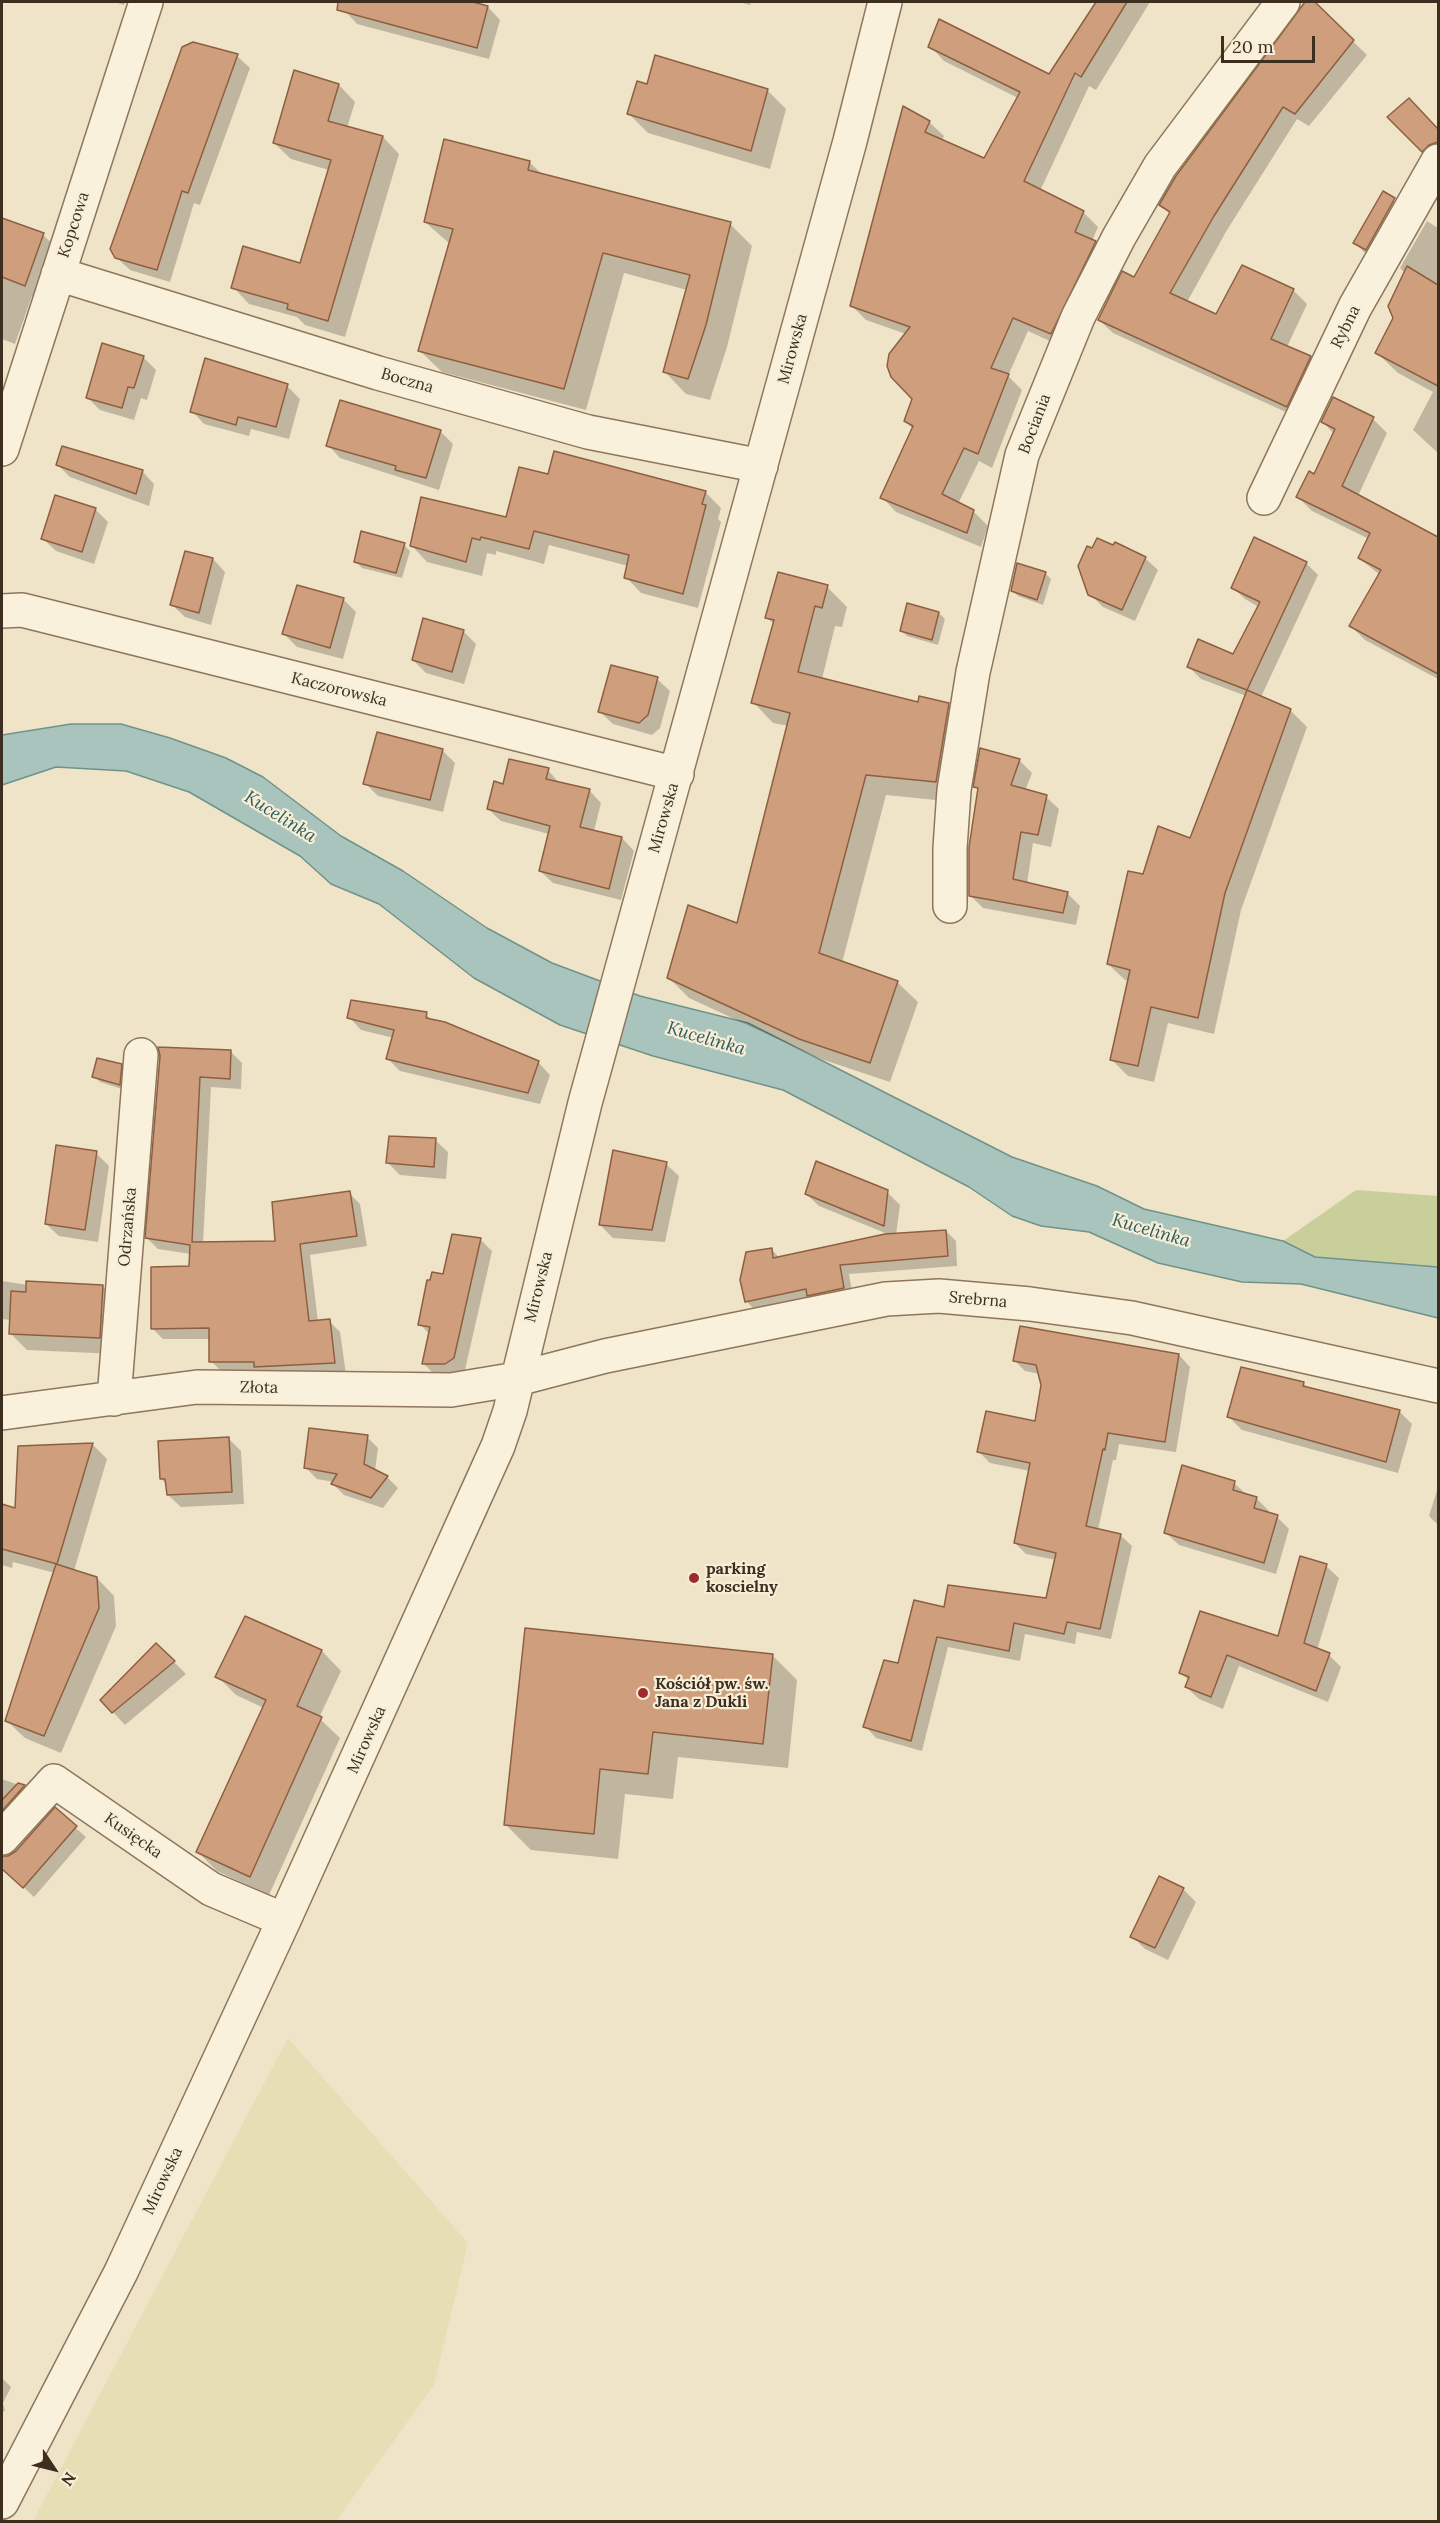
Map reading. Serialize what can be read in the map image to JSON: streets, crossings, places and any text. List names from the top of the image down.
{
  "streets": {
    "street": [
      "Kopcowa",
      "Rybna",
      "Mirowska",
      "Boczna",
      "Bociania",
      "Kaczorowska",
      "Odrzańska",
      "Srebrna",
      "Złota",
      "Kusięcka"
    ]
  },
  "crossings": [
    ["Kopcowa", "Boczna"],
    ["Mirowska", "Boczna"],
    ["Mirowska", "Kaczorowska"],
    ["Mirowska", "Srebrna"],
    ["Mirowska", "Złota"],
    ["Mirowska", "Kusięcka"],
    ["Odrzańska", "Złota"],
    ["Srebrna", "Złota"]
  ],
  "water": ["Kucelinka"],
  "places": ["parking koscielny", "Kościół pw. św. Jana z Dukli"],
  "scale_bar": "20 m",
  "north": "bottom right"
}
